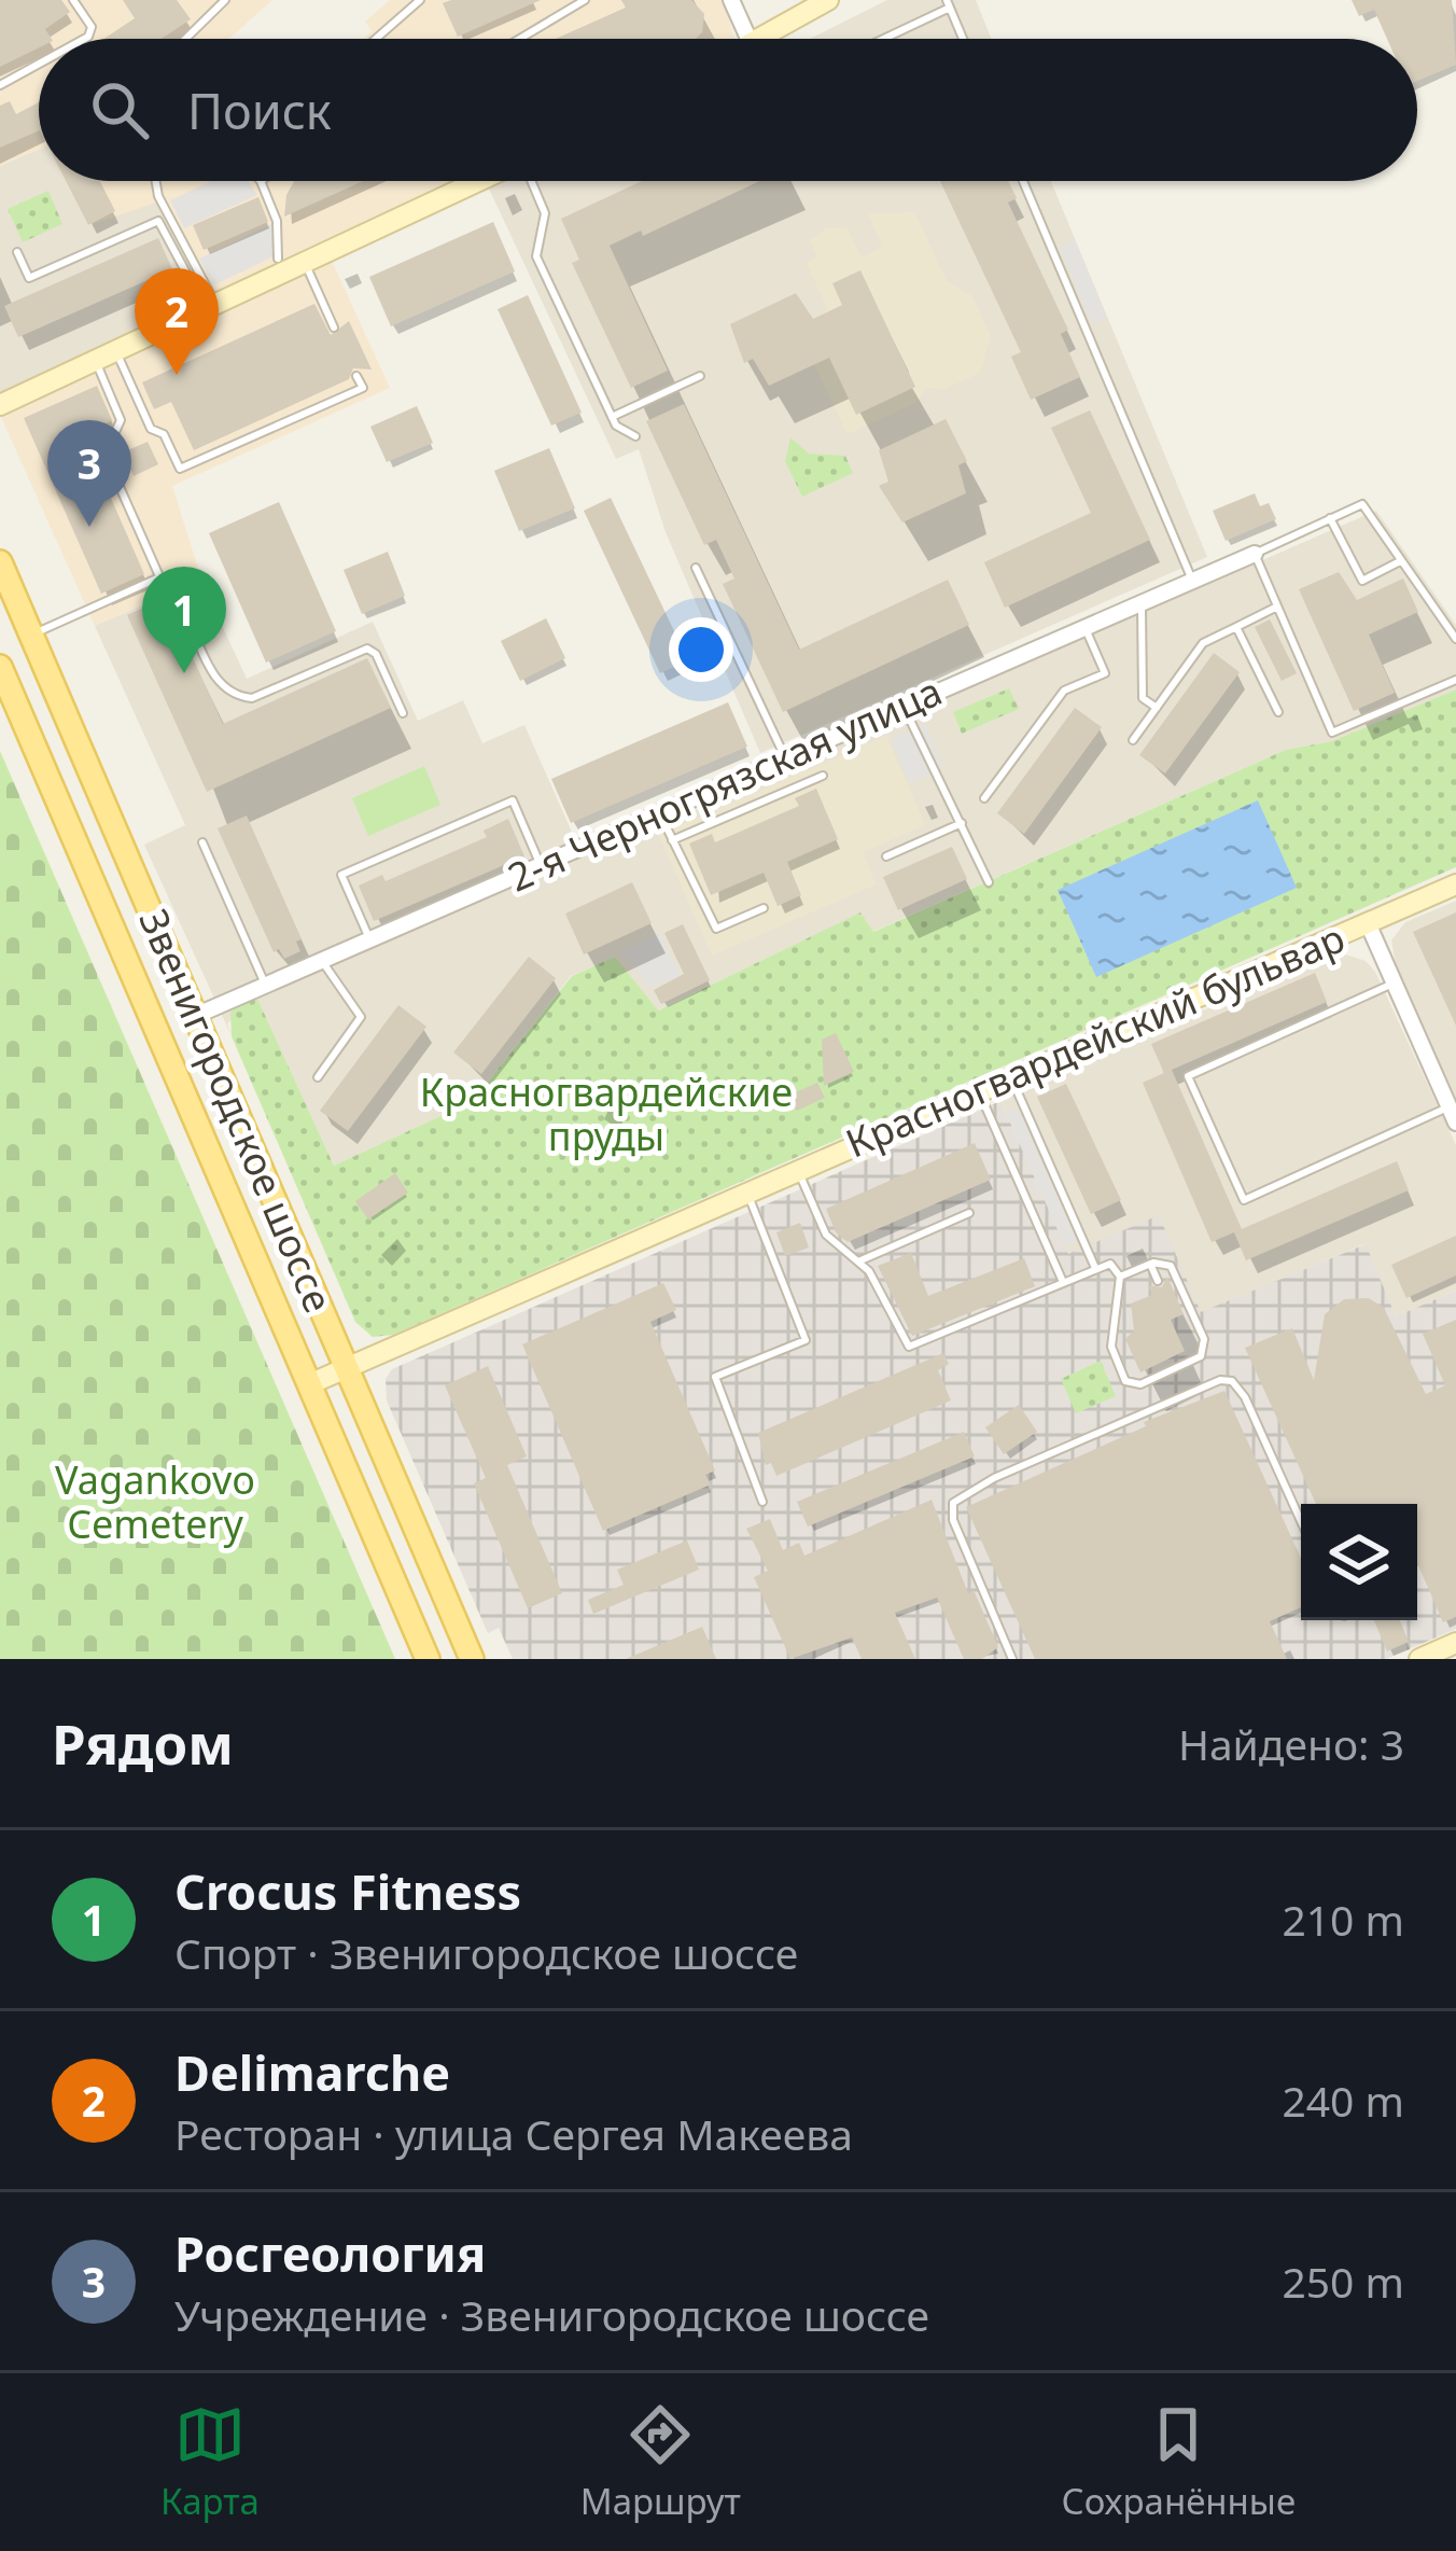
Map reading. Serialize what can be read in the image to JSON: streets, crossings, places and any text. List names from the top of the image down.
{
  "streets": {
    "main road": ["Звенигородское шоссе"],
    "street": ["2-я Черногрязская улица", "Красногвардейский бульвар"]
  },
  "crossings": [
    ["2-я Черногрязская улица", "Звенигородское шоссе"],
    ["Красногвардейский бульвар", "Звенигородское шоссе"]
  ],
  "parks": ["Красногвардейские пруды", "Vagankovo Cemetery"],
  "page": {
    "search": "Поиск",
    "pins": ["2", "3", "1"],
    "heading": ["Рядом", "Найдено: 3"],
    "list": [
      {
        "mark": "1",
        "name": "Crocus Fitness",
        "note": "Спорт · Звенигородское шоссе",
        "value": "210 m"
      },
      {
        "mark": "2",
        "name": "Delimarche",
        "note": "Ресторан · улица Сергея Макеева",
        "value": "240 m"
      },
      {
        "mark": "3",
        "name": "Росгеология",
        "note": "Учреждение · Звенигородское шоссе",
        "value": "250 m"
      }
    ],
    "nav": ["Карта", "Маршрут", "Сохранённые"]
  }
}
